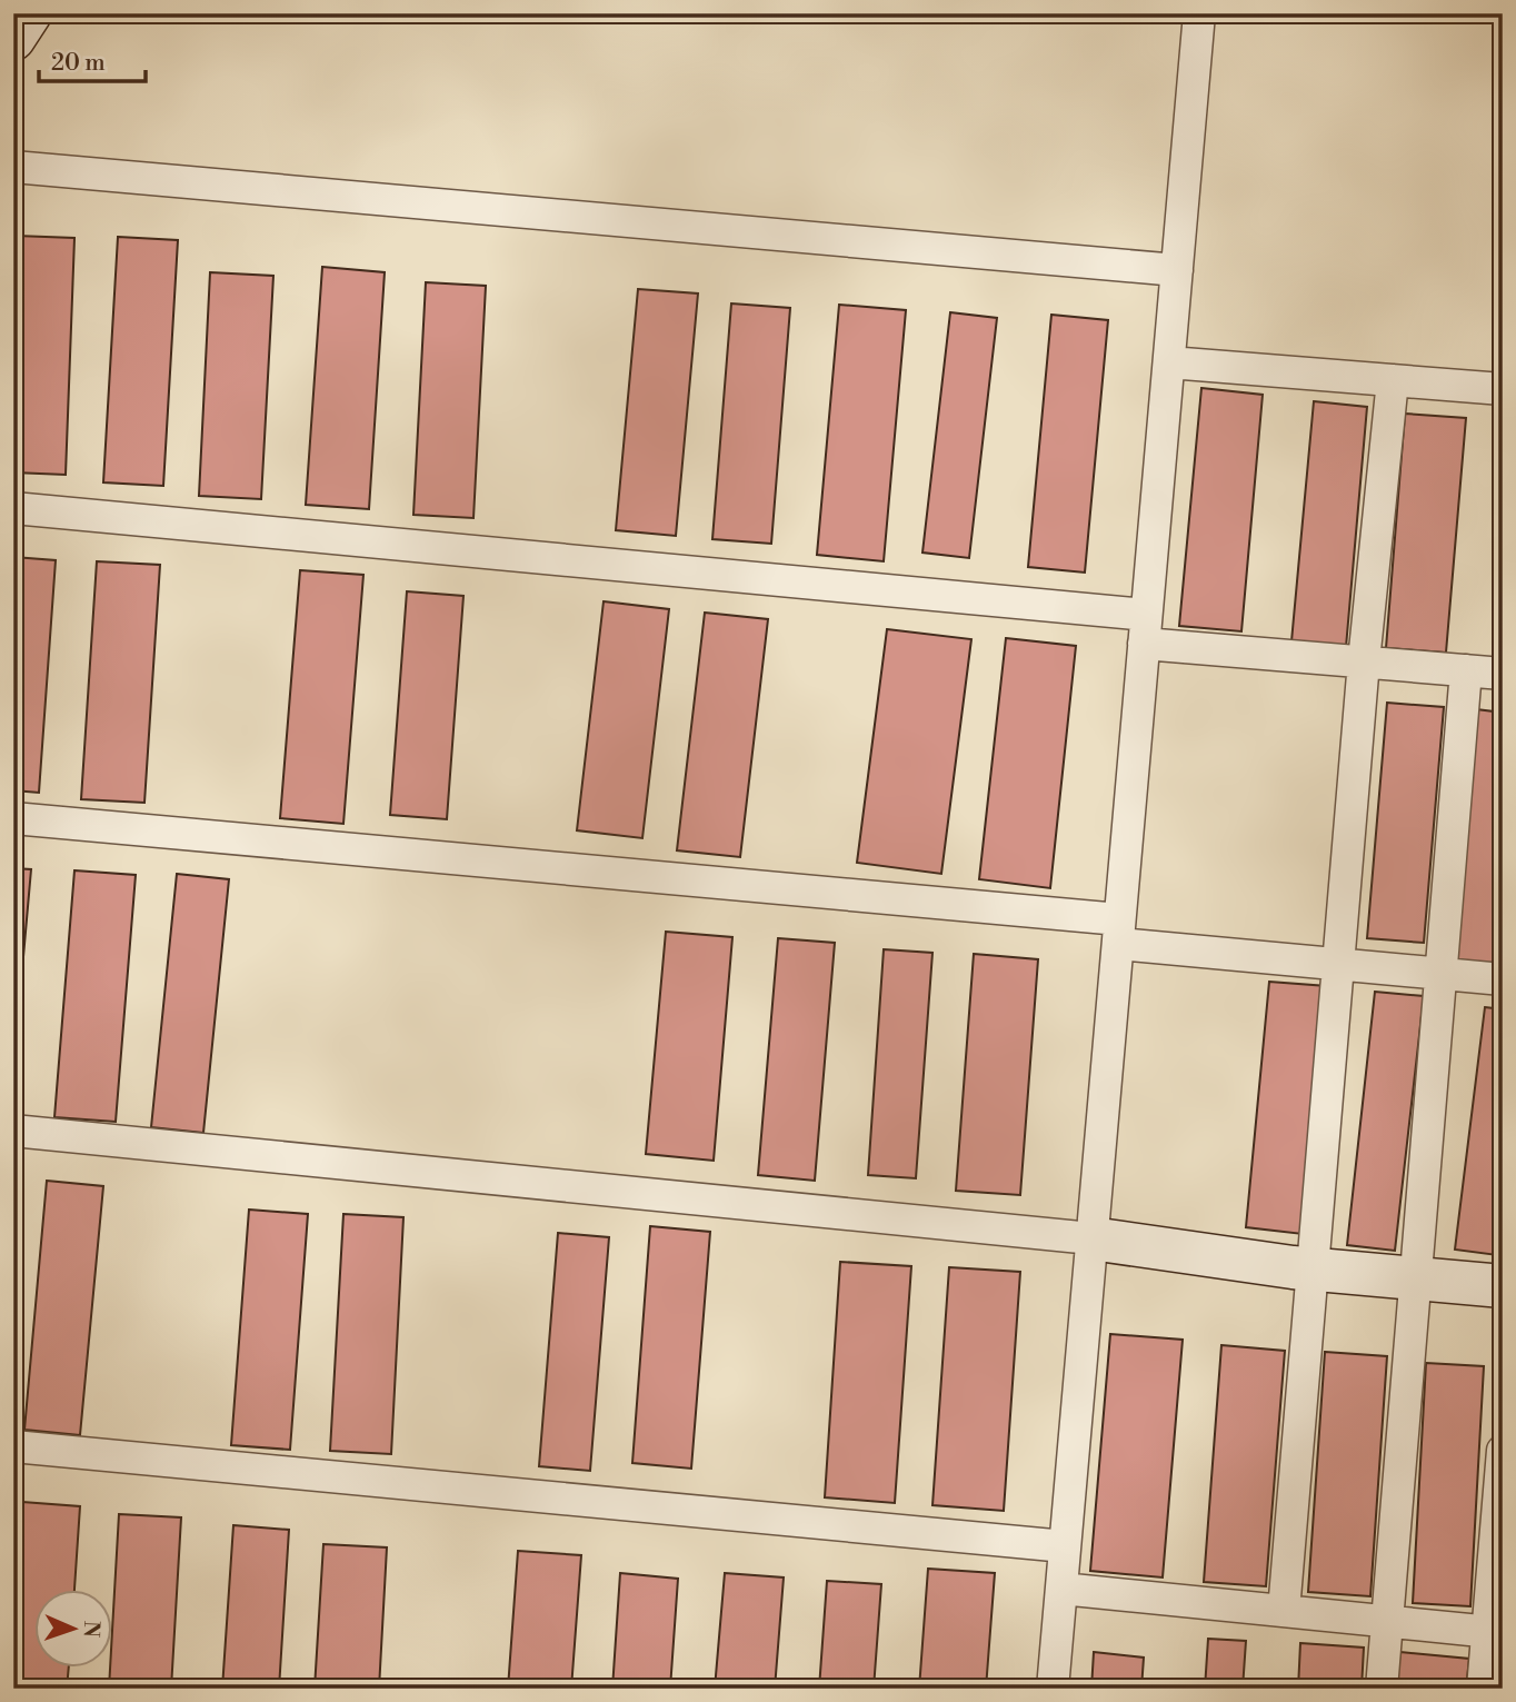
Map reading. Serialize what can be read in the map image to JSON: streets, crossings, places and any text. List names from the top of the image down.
{
  "scale_bar": "20 m",
  "north": "right"
}
